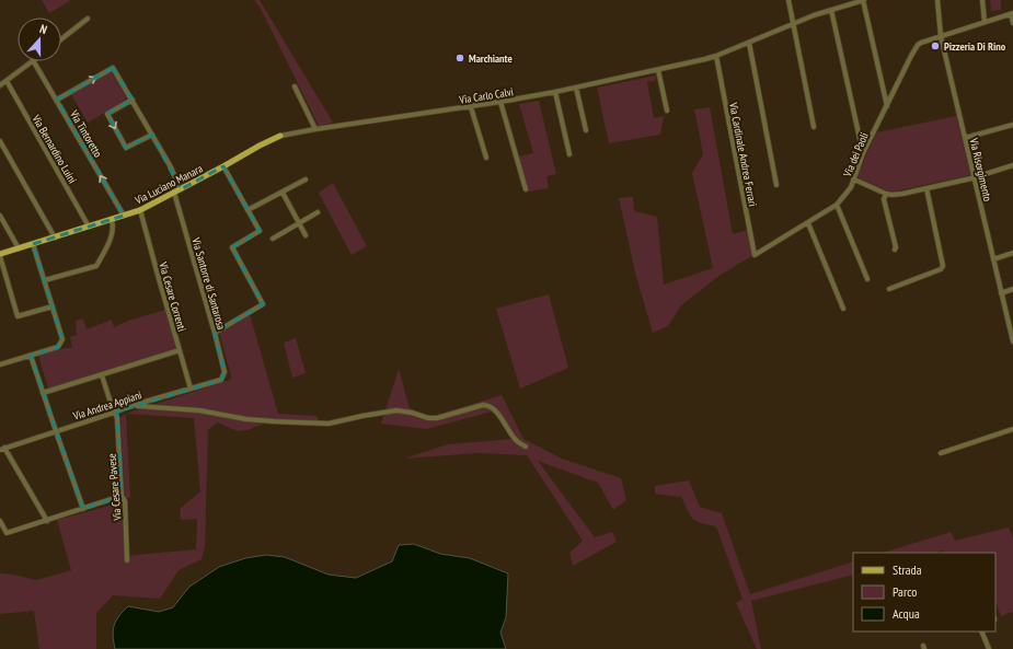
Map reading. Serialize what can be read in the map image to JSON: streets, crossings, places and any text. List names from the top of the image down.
{
  "streets": {
    "main road": ["Via Luciano Manara"],
    "street": [
      "Via Carlo Calvi",
      "Via Tintoretto",
      "Via Bernardino Luini",
      "Via Cardinale Andrea Ferrari",
      "Via dei Paoli",
      "Via Risorgimento",
      "Via Santorre di Santarosa",
      "Via Cesare Correnti",
      "Via Andrea Appiani",
      "Via Cesare Pavese"
    ]
  },
  "crossings": [
    ["Via Carlo Calvi", "Via Cardinale Andrea Ferrari"],
    ["Via Carlo Calvi", "Via Luciano Manara"],
    ["Via Tintoretto", "Via Luciano Manara"],
    ["Via Bernardino Luini", "Via Luciano Manara"],
    ["Via Cardinale Andrea Ferrari", "Via dei Paoli"],
    ["Via dei Paoli", "Via Risorgimento"],
    ["Via Luciano Manara", "Via Santorre di Santarosa"],
    ["Via Luciano Manara", "Via Cesare Correnti"],
    ["Via Santorre di Santarosa", "Via Andrea Appiani"],
    ["Via Cesare Correnti", "Via Andrea Appiani"],
    ["Via Andrea Appiani", "Via Cesare Pavese"]
  ],
  "one_way": ["Via Tintoretto"],
  "places": ["Pizzeria Di Rino", "Marchiante"],
  "legend": ["Strada", "Parco", "Acqua"],
  "north": "top"
}
